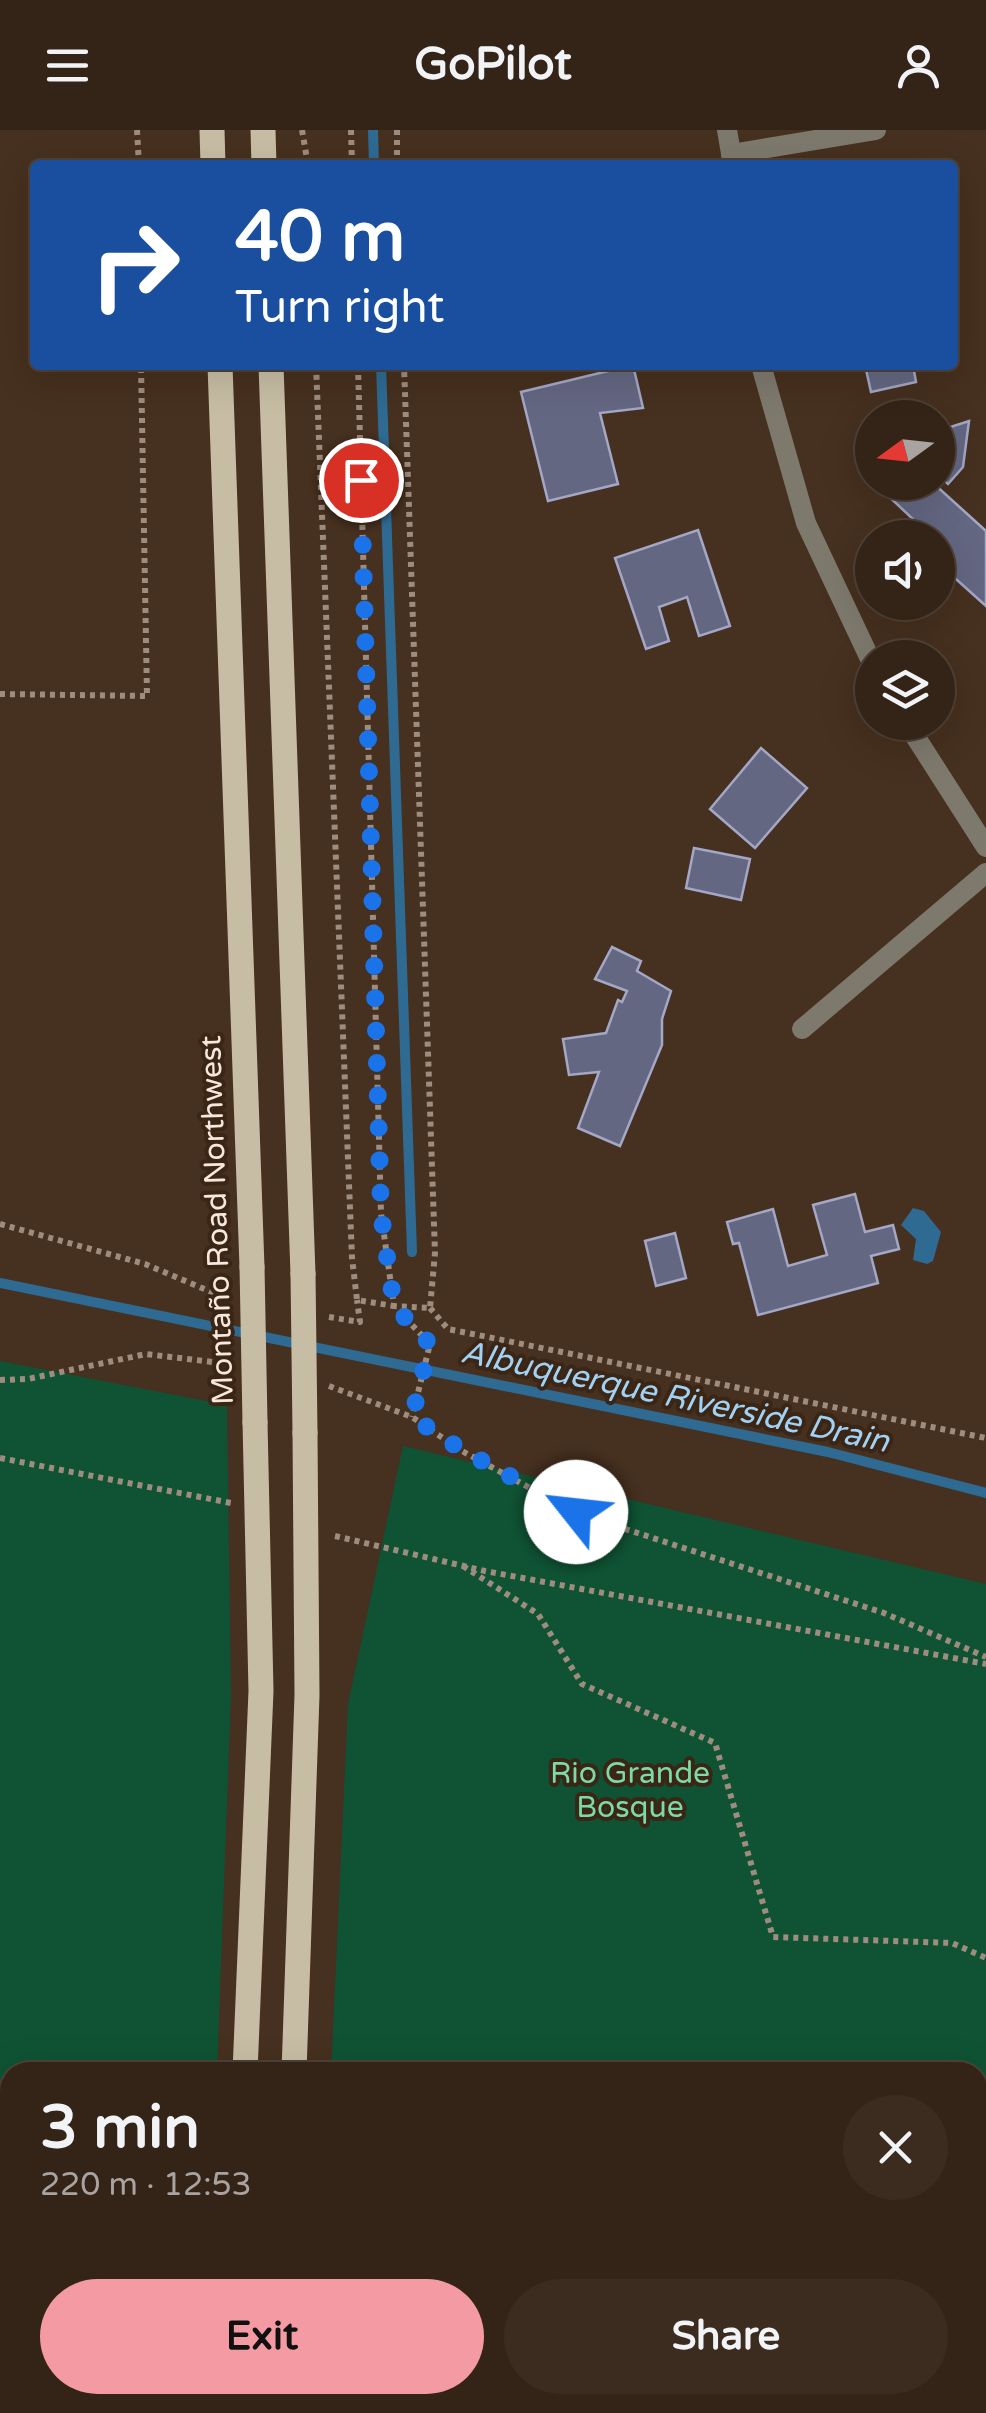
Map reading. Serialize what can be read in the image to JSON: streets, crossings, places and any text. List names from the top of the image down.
{
  "streets": {
    "main road": ["Montaño Road Northwest"]
  },
  "water": ["Albuquerque Riverside Drain"],
  "parks": ["Rio Grande Bosque"],
  "north": "left",
  "page": {
    "header": "GoPilot",
    "turn": ["40 m", "Turn right"],
    "heading": ["3 min", "220 m · 12:53"],
    "buttons": ["Exit", "Share"]
  }
}
